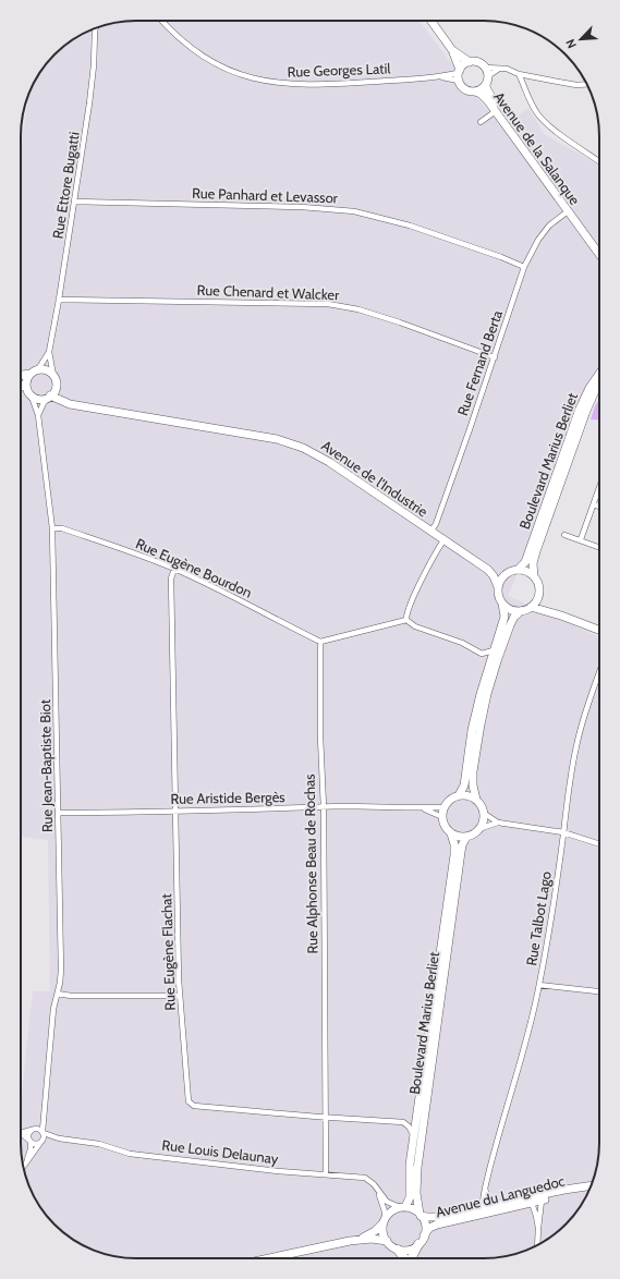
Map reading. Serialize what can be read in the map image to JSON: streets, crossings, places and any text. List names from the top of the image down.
{
  "streets": {
    "main road": [
      "Avenue de la Salanque",
      "Boulevard Marius Berliet",
      "Avenue de l'Industrie",
      "Avenue du Languedoc"
    ],
    "street": [
      "Rue Georges Latil",
      "Rue Ettore Bugatti",
      "Rue Panhard et Levassor",
      "Rue Chenard et Walcker",
      "Rue Fernand Berta",
      "Rue Eugène Bourdon",
      "Rue Jean-Baptiste Biot",
      "Rue Aristide Bergès",
      "Rue Alphonse Beau de Rochas",
      "Rue Talbot Lago",
      "Rue Eugène Flachat",
      "Rue Louis Delaunay"
    ]
  },
  "crossings": [
    ["Rue Georges Latil", "Avenue de la Salanque"],
    ["Avenue de la Salanque", "Rue Fernand Berta"],
    ["Rue Ettore Bugatti", "Rue Panhard et Levassor"],
    ["Rue Ettore Bugatti", "Rue Chenard et Walcker"],
    ["Rue Ettore Bugatti", "Avenue de l'Industrie"],
    ["Rue Ettore Bugatti", "Rue Jean-Baptiste Biot"],
    ["Rue Panhard et Levassor", "Rue Fernand Berta"],
    ["Rue Chenard et Walcker", "Rue Fernand Berta"],
    ["Rue Fernand Berta", "Avenue de l'Industrie"],
    ["Boulevard Marius Berliet", "Avenue de l'Industrie"],
    ["Boulevard Marius Berliet", "Rue Aristide Bergès"],
    ["Boulevard Marius Berliet", "Rue Eugène Flachat"],
    ["Boulevard Marius Berliet", "Rue Louis Delaunay"],
    ["Boulevard Marius Berliet", "Avenue du Languedoc"],
    ["Avenue de l'Industrie", "Rue Jean-Baptiste Biot"],
    ["Rue Eugène Bourdon", "Rue Jean-Baptiste Biot"],
    ["Rue Eugène Bourdon", "Rue Alphonse Beau de Rochas"],
    ["Rue Eugène Bourdon", "Rue Eugène Flachat"],
    ["Rue Jean-Baptiste Biot", "Rue Aristide Bergès"],
    ["Rue Jean-Baptiste Biot", "Rue Louis Delaunay"],
    ["Rue Aristide Bergès", "Rue Alphonse Beau de Rochas"],
    ["Rue Aristide Bergès", "Rue Eugène Flachat"],
    ["Rue Alphonse Beau de Rochas", "Rue Eugène Flachat"],
    ["Rue Alphonse Beau de Rochas", "Rue Louis Delaunay"],
    ["Rue Talbot Lago", "Avenue du Languedoc"],
    ["Rue Louis Delaunay", "Avenue du Languedoc"]
  ],
  "north": "bottom left"
}
